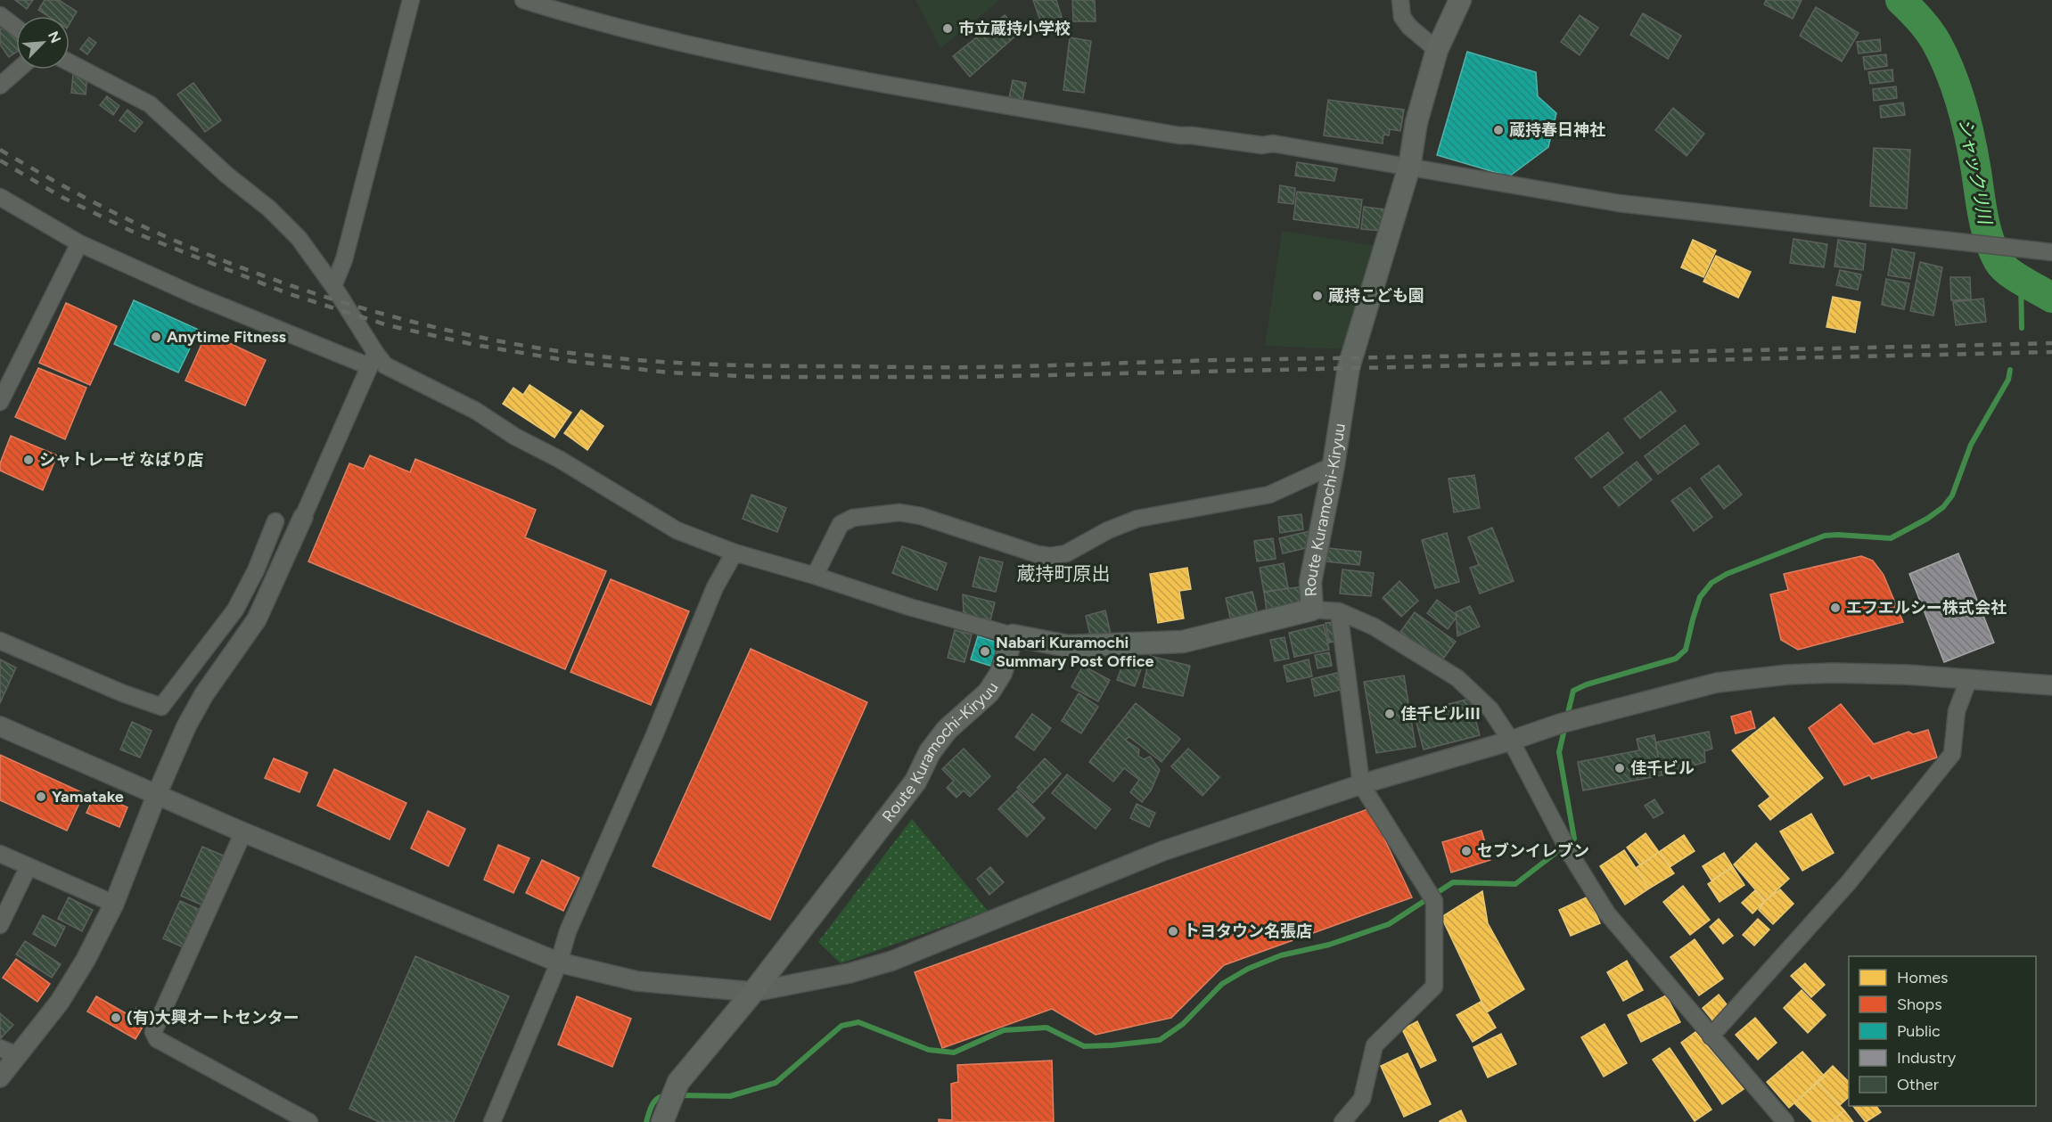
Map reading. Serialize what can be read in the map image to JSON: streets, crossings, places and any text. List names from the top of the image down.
{
  "streets": {
    "main road": ["Route Kuramochi-Kiryuu"]
  },
  "districts": ["蔵持町原出"],
  "water": ["シャックリ川"],
  "places": [
    "市立蔵持小学校",
    "蔵持春日神社",
    "蔵持こども園",
    "Anytime Fitness",
    "シャトレーゼ なばり店",
    "エフエルシー株式会社",
    "Nabari Kuramochi Summary Post Office",
    "佳千ビルⅢ",
    "佳千ビル",
    "Yamatake",
    "セブンイレブン",
    "トヨタウン名張店",
    "(有)大興オートセンター"
  ],
  "legend": [
    "Homes",
    "Shops",
    "Public",
    "Industry",
    "Other"
  ],
  "north": "top right"
}
